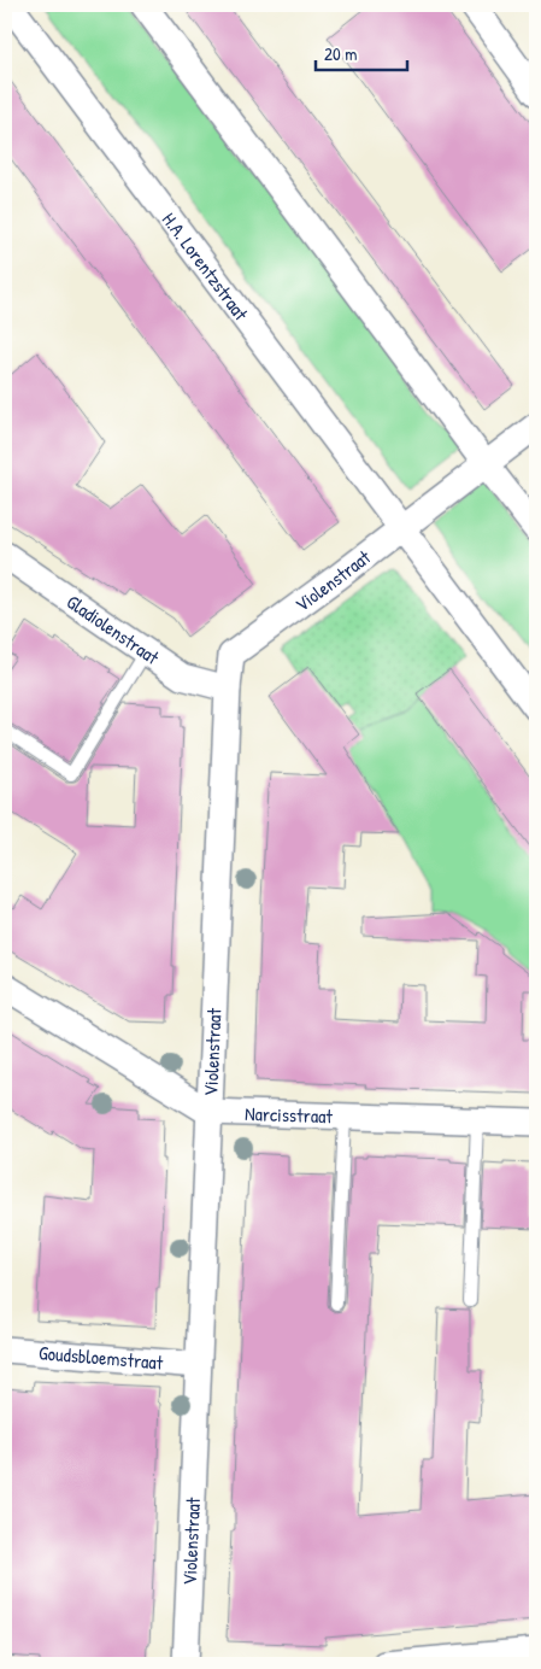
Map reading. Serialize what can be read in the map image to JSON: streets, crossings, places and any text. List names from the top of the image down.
{
  "streets": {
    "street": [
      "H.A. Lorentzstraat",
      "Violenstraat",
      "Gladiolenstraat",
      "Narcisstraat",
      "Goudsbloemstraat"
    ]
  },
  "crossings": [
    ["H.A. Lorentzstraat", "Violenstraat"],
    ["Violenstraat", "Gladiolenstraat"],
    ["Violenstraat", "Narcisstraat"],
    ["Violenstraat", "Goudsbloemstraat"]
  ],
  "scale_bar": "20 m"
}
